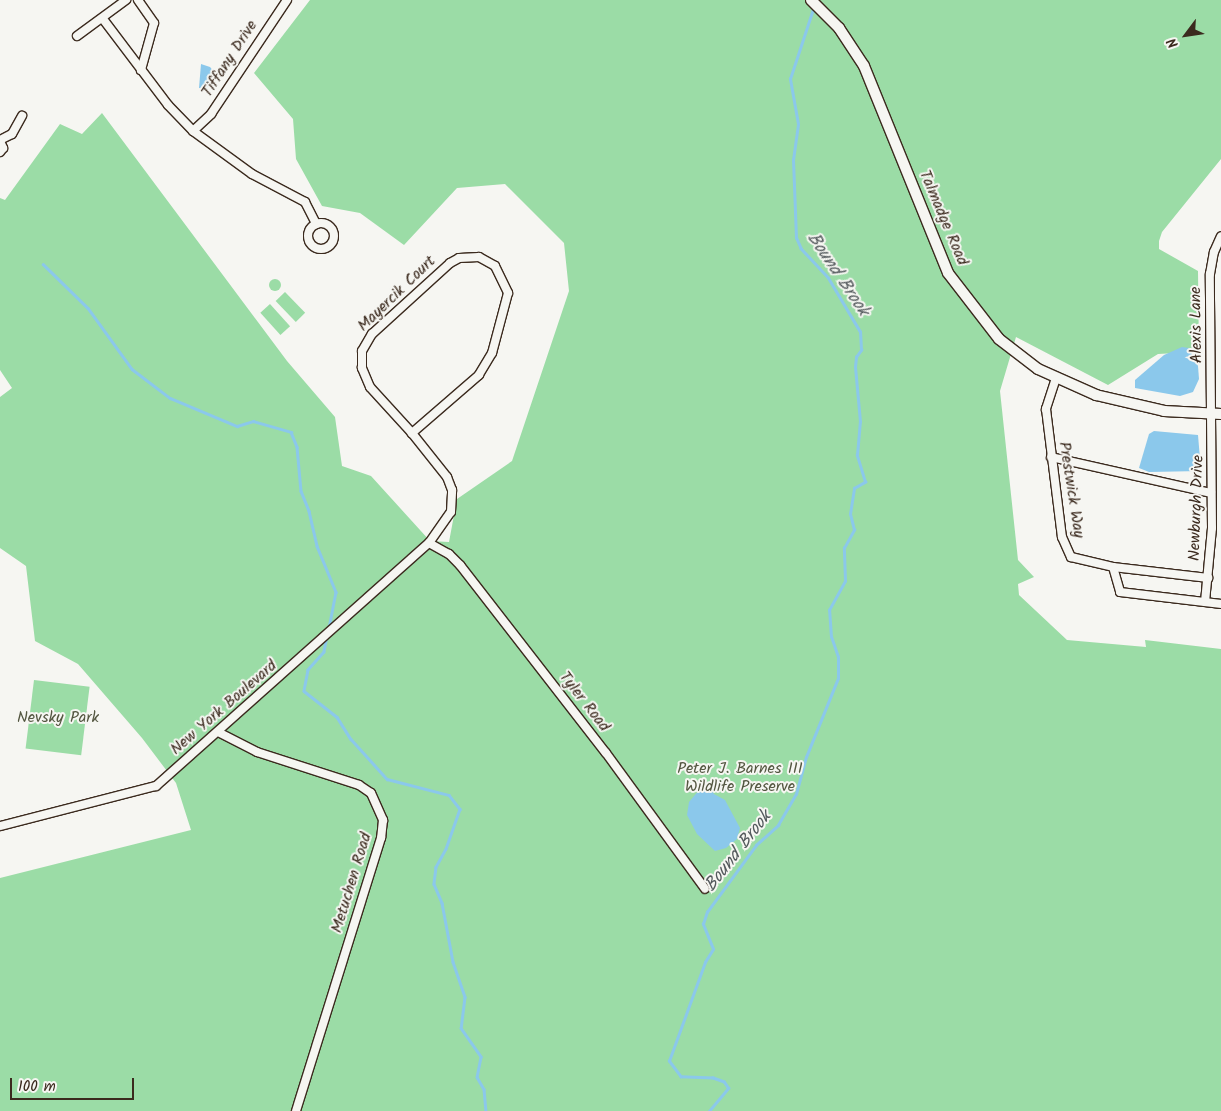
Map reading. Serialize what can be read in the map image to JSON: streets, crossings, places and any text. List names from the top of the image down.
{
  "streets": {
    "street": [
      "Tiffany Drive",
      "Talmadge Road",
      "Mayercik Court",
      "Alexis Lane",
      "Prestwick Way",
      "Newburgh Drive",
      "Tyler Road",
      "New York Boulevard",
      "Metuchen Road"
    ]
  },
  "crossings": [
    ["Talmadge Road", "Alexis Lane"],
    ["Talmadge Road", "Prestwick Way"],
    ["Talmadge Road", "Newburgh Drive"],
    ["Mayercik Court", "Tyler Road"],
    ["Mayercik Court", "New York Boulevard"],
    ["Alexis Lane", "Newburgh Drive"],
    ["Tyler Road", "New York Boulevard"],
    ["New York Boulevard", "Metuchen Road"]
  ],
  "water": ["Bound Brook"],
  "parks": ["Nevsky Park", "Peter J. Barnes III Wildlife Preserve"],
  "scale_bar": "100 m",
  "north": "bottom left"
}
